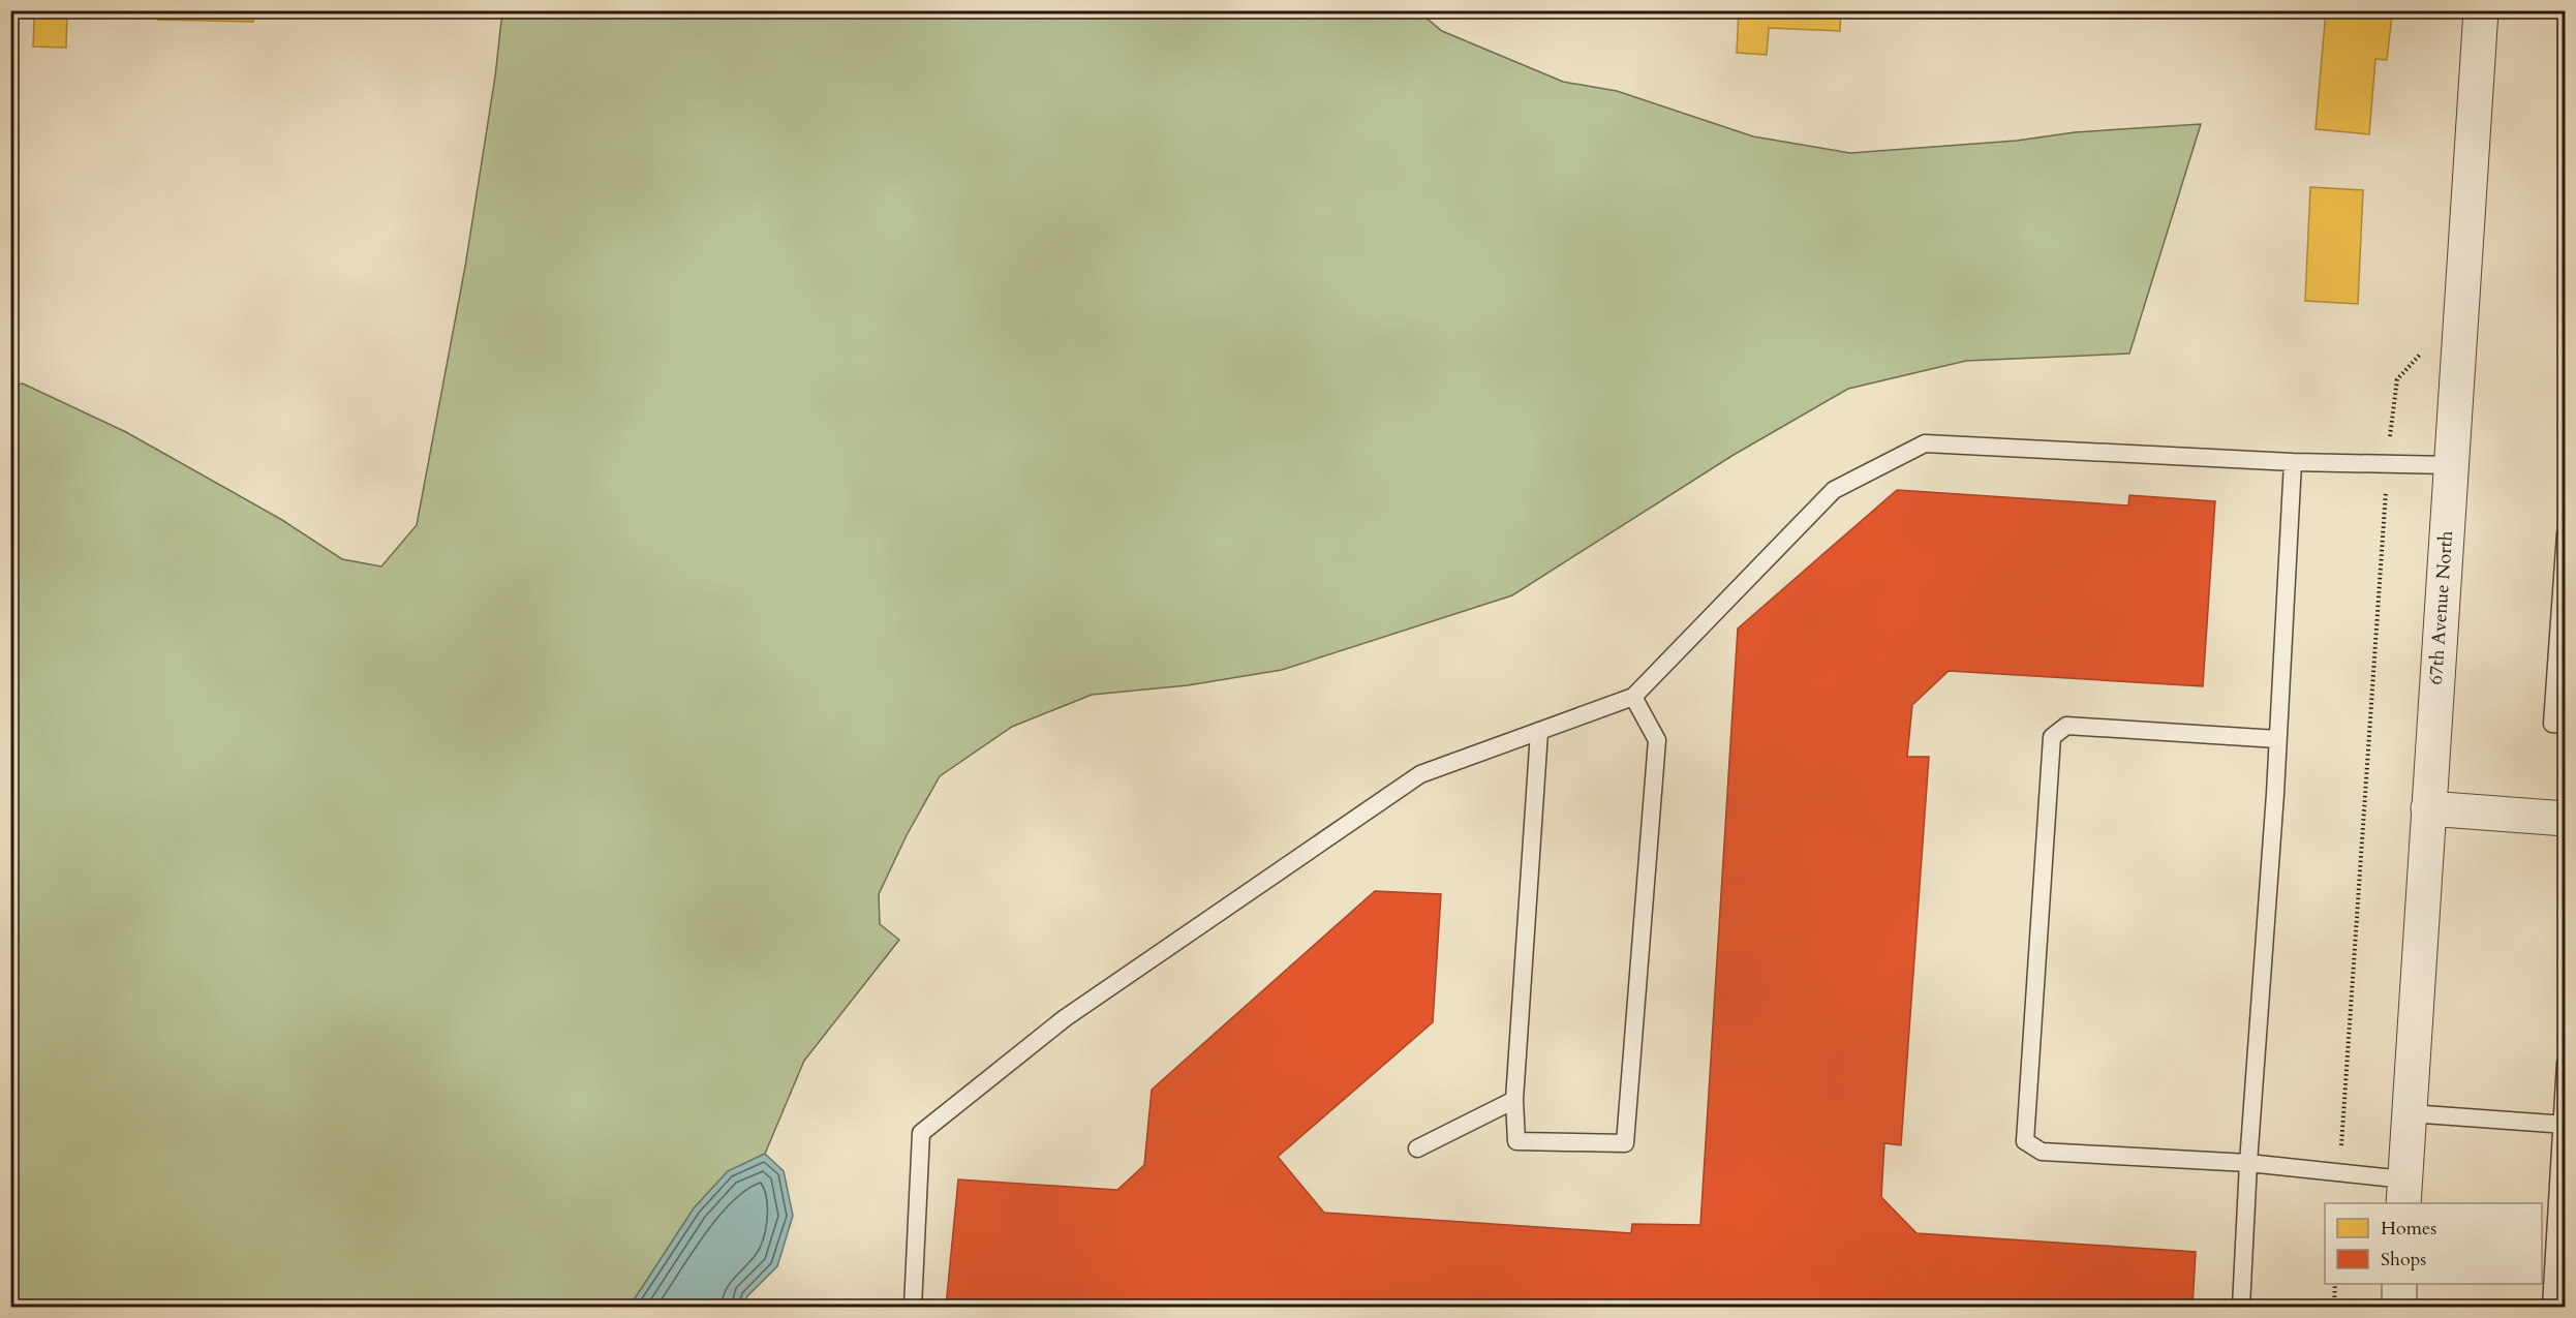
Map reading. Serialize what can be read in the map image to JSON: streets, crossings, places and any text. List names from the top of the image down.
{
  "streets": {
    "street": ["67th Avenue North"]
  },
  "legend": ["Homes", "Shops"]
}
